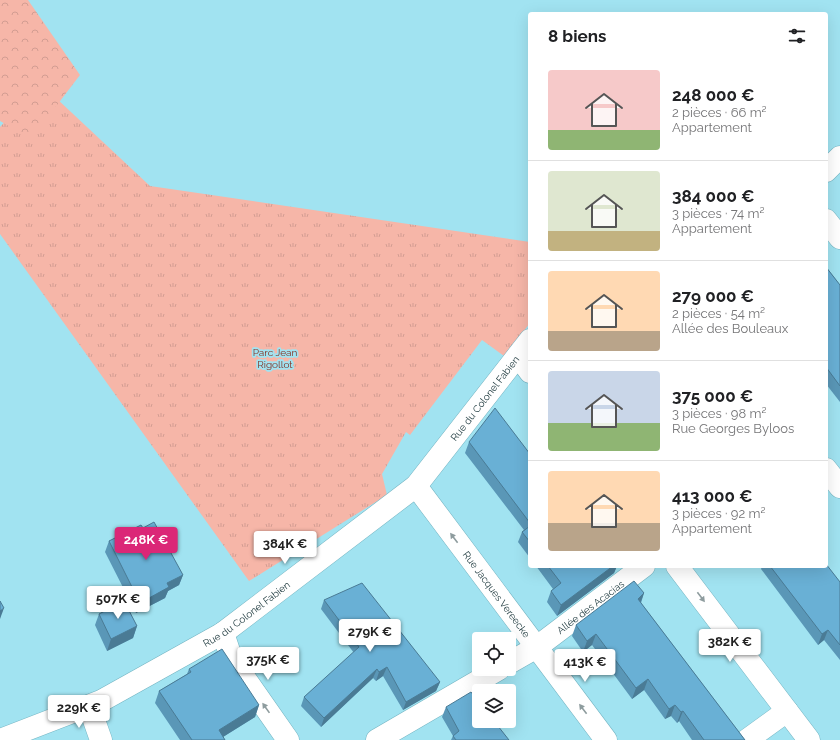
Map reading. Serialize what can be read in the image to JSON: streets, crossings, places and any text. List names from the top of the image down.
{
  "streets": {
    "street": ["Rue du Colonel Fabien", "Rue Jacques Vereecke", "Allée des Acacias"]
  },
  "crossings": [
    ["Rue du Colonel Fabien", "Rue Jacques Vereecke"],
    ["Rue Jacques Vereecke", "Allée des Acacias"]
  ],
  "one_way": ["Rue Jacques Vereecke"],
  "parks": ["Parc Jean Rigollot"],
  "page": {
    "heading": "8 biens",
    "list": [
      {
        "name": "248 000 €",
        "note": "2 pièces · 66 m² · Appartement"
      },
      {
        "name": "384 000 €",
        "note": "3 pièces · 74 m² · Appartement"
      },
      {
        "name": "279 000 €",
        "note": "2 pièces · 54 m² · Allée des Bouleaux"
      },
      {
        "name": "375 000 €",
        "note": "3 pièces · 98 m² · Rue Georges Byloos"
      },
      {
        "name": "413 000 €",
        "note": "3 pièces · 92 m² · Appartement"
      }
    ],
    "price": [
      "248K €",
      "384K €",
      "507K €",
      "279K €",
      "382K €",
      "375K €",
      "413K €",
      "229K €"
    ]
  }
}
